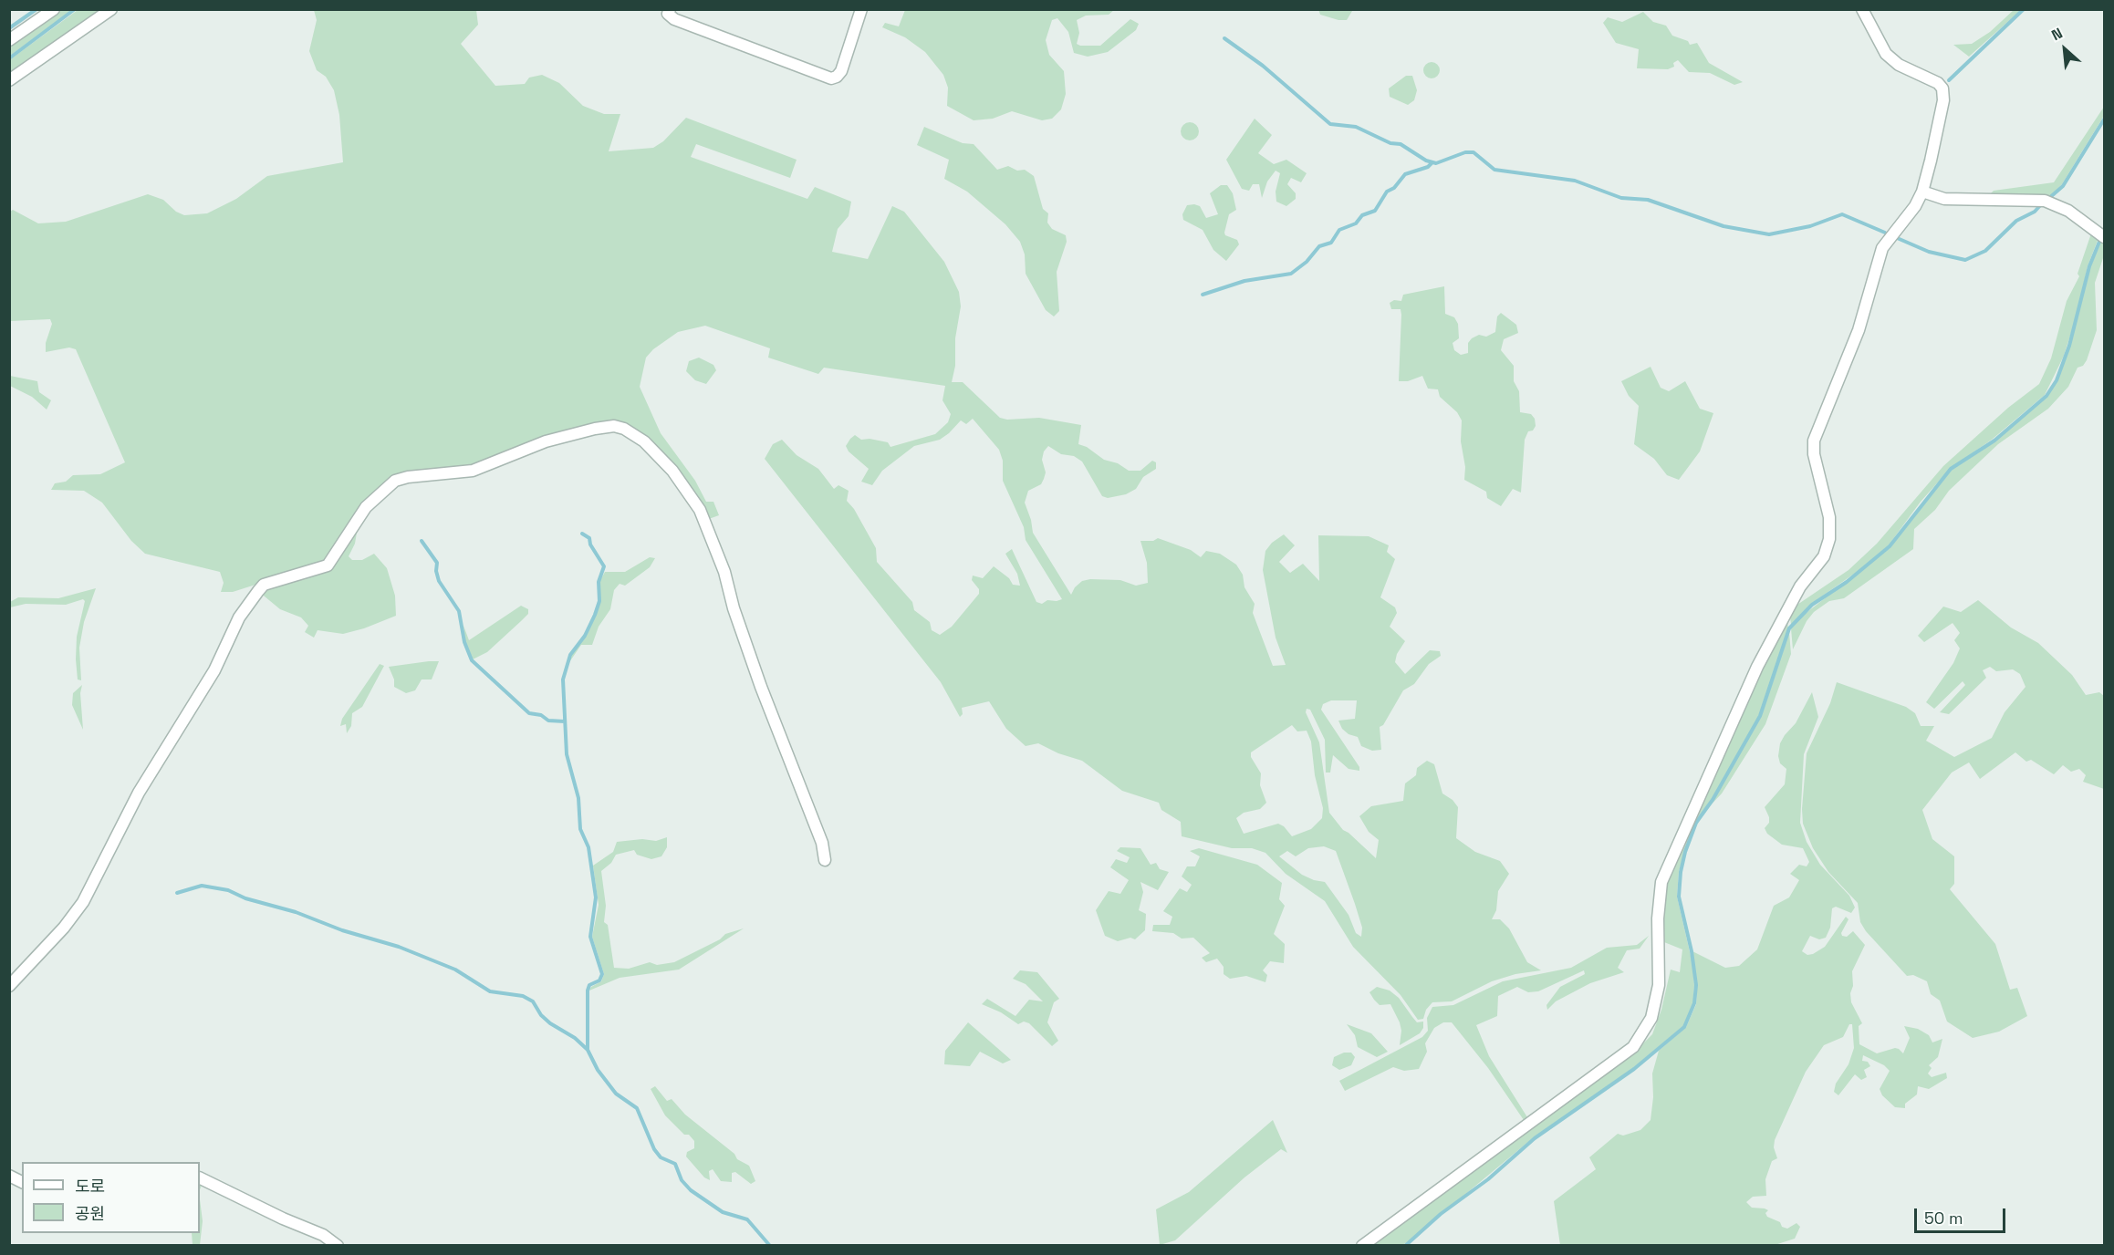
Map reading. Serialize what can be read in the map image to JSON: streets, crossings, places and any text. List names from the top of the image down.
{
  "legend": ["도로", "공원"],
  "scale_bar": "50 m",
  "north": "top left"
}
